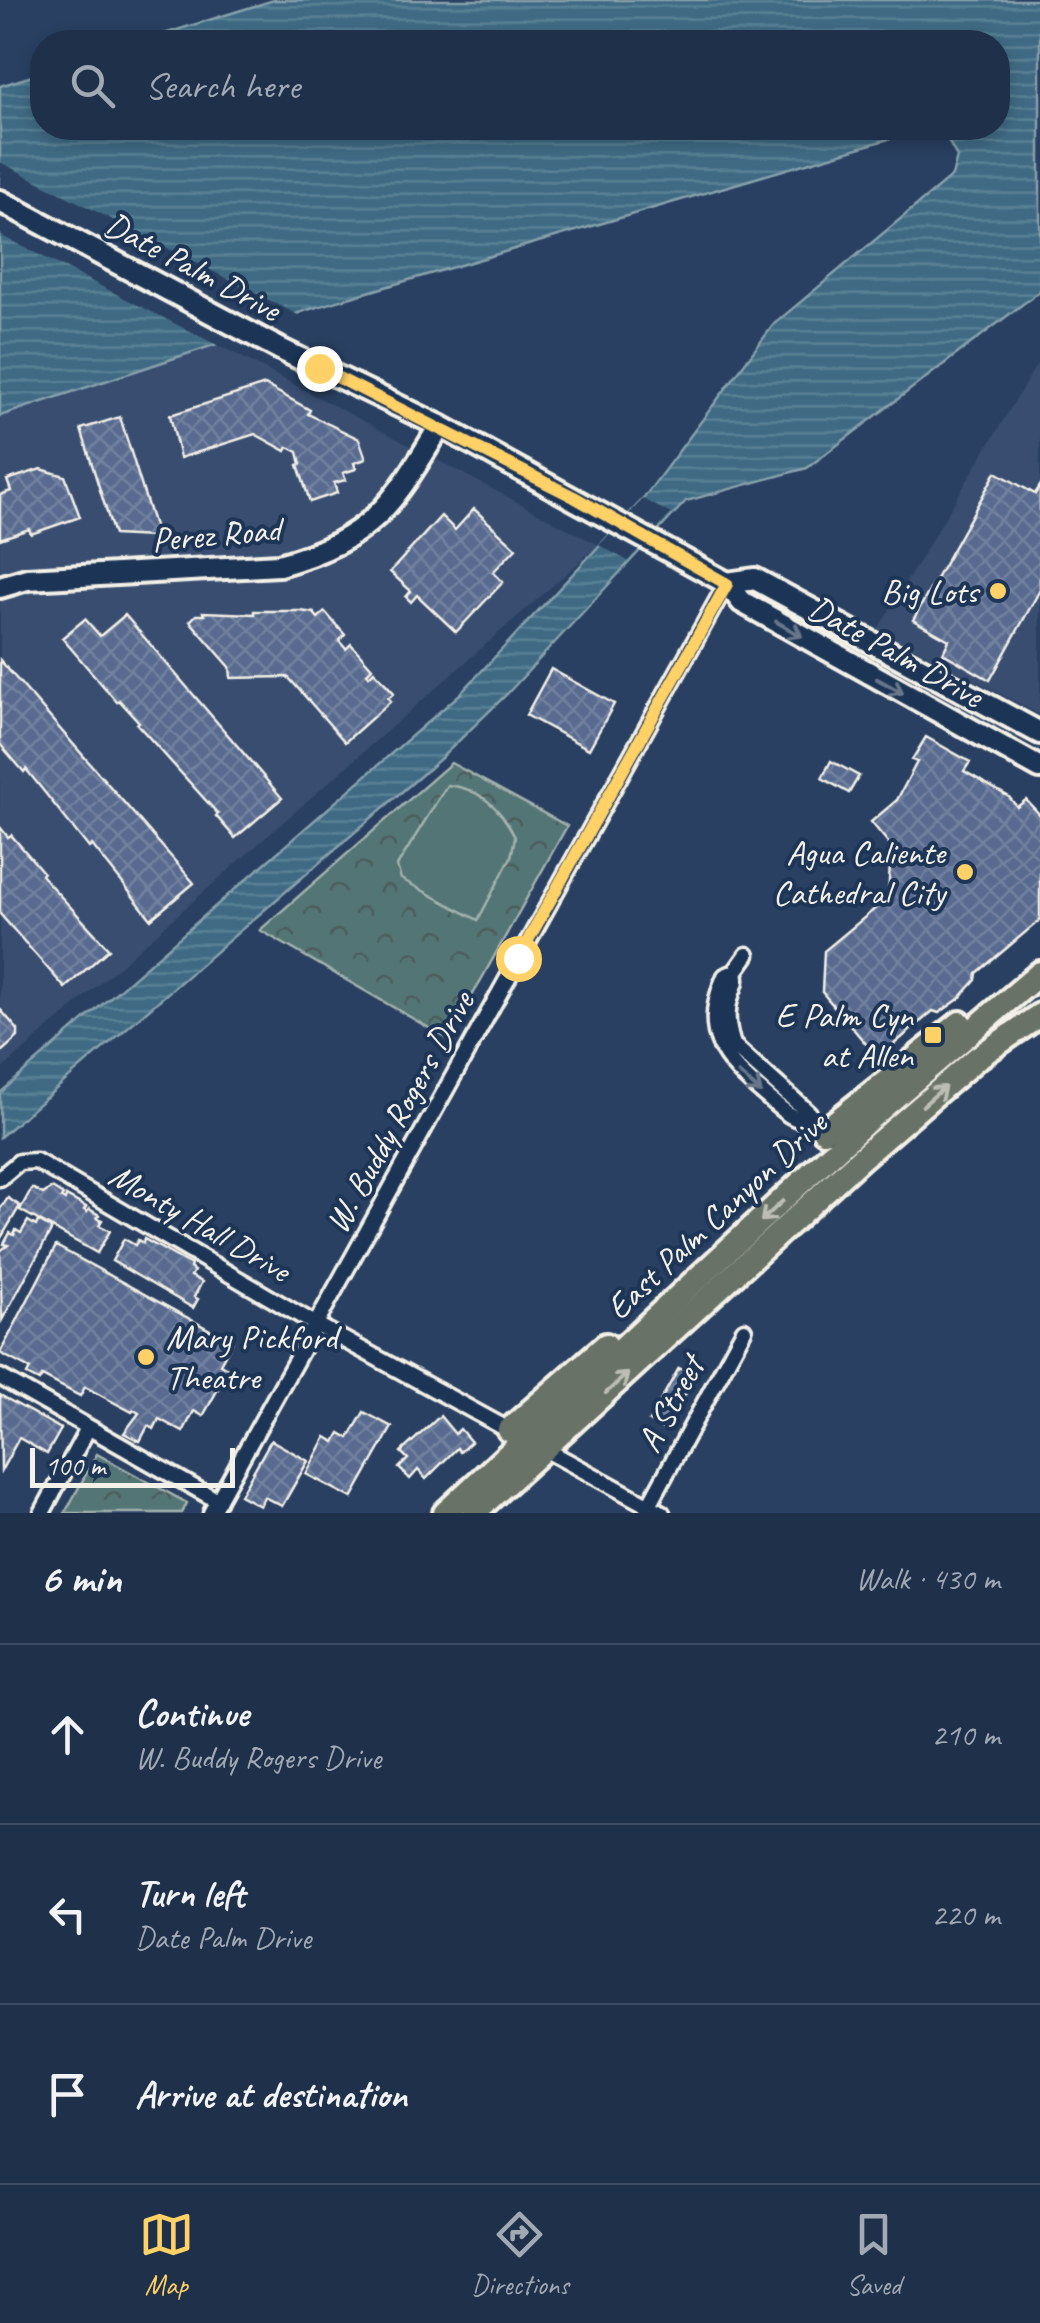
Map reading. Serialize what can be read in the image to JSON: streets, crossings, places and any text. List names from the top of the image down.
{
  "streets": {
    "main road": ["Date Palm Drive", "Perez Road", "East Palm Canyon Drive"],
    "street": ["W. Buddy Rogers Drive", "Monty Hall Drive", "A Street"]
  },
  "crossings": [
    ["Date Palm Drive", "Perez Road"],
    ["Date Palm Drive", "W. Buddy Rogers Drive"],
    ["W. Buddy Rogers Drive", "Monty Hall Drive"],
    ["East Palm Canyon Drive", "Monty Hall Drive"],
    ["Monty Hall Drive", "A Street"]
  ],
  "places": {
    "other": ["Big Lots", "Agua Caliente Cathedral City", "Mary Pickford Theatre"],
    "transit": ["E Palm Cyn at Allen"]
  },
  "scale_bar": "100 m",
  "page": {
    "search": "Search here",
    "scale": "100 m",
    "heading": ["6 min", "Walk · 430 m"],
    "list": [
      ["Continue", "W. Buddy Rogers Drive", "210 m"],
      ["Turn left", "Date Palm Drive", "220 m"],
      "Arrive at destination"
    ],
    "nav": ["Map", "Directions", "Saved"]
  }
}
